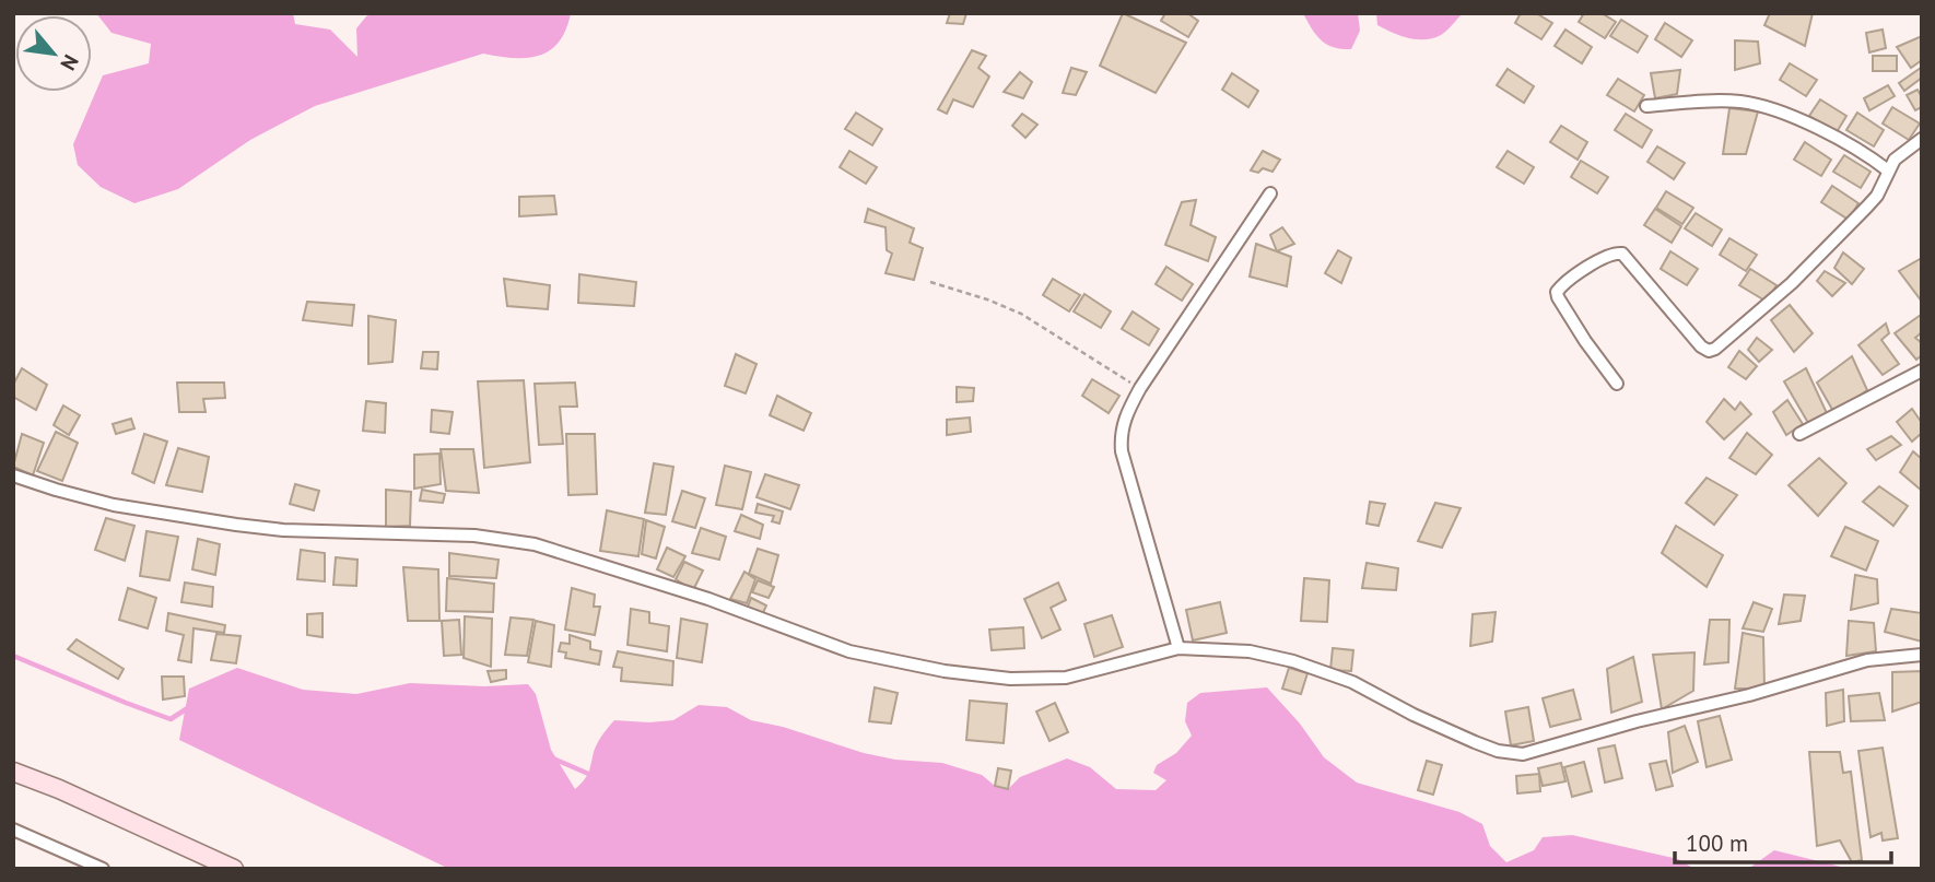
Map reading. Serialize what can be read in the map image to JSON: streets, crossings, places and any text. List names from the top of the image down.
{
  "scale_bar": "100 m",
  "north": "bottom right"
}
